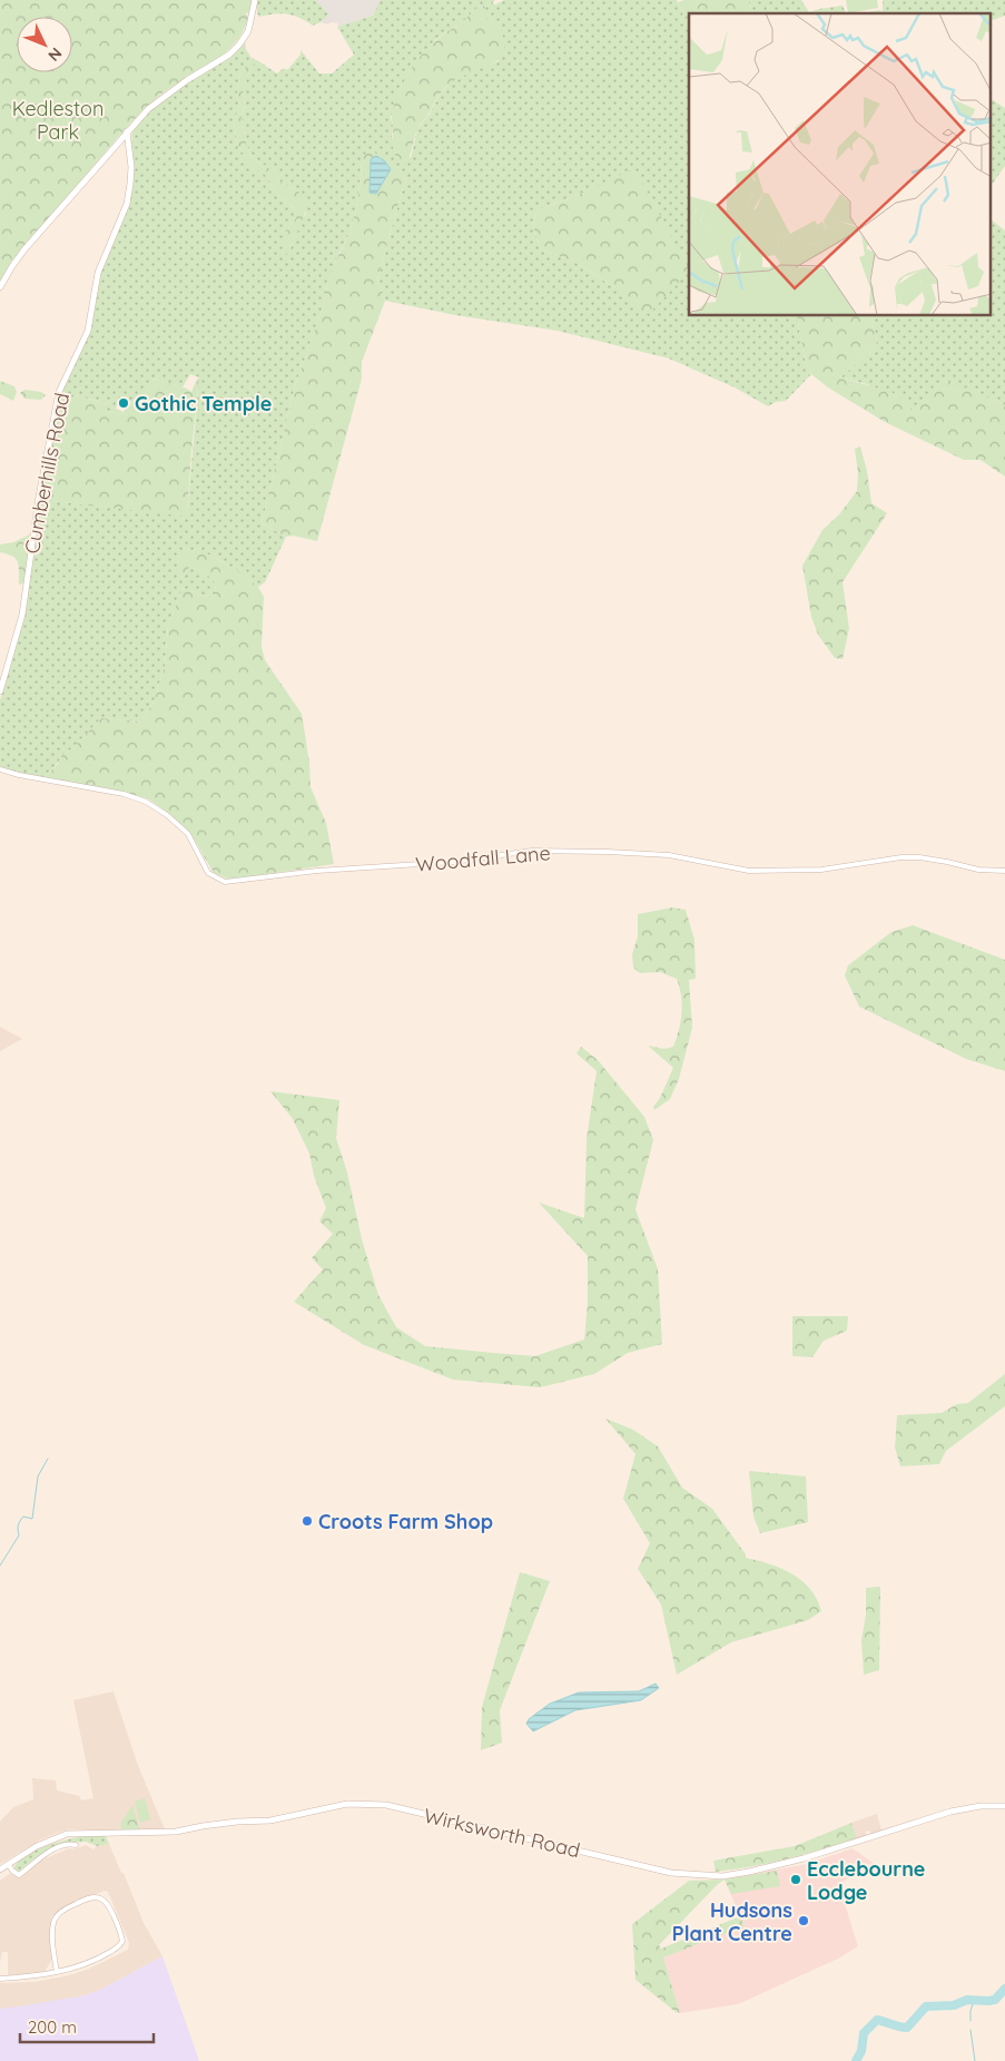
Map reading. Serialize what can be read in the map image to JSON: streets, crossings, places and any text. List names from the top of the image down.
{
  "streets": {
    "main road": ["Cumberhills Road", "Wirksworth Road"],
    "street": ["Woodfall Lane"]
  },
  "parks": ["Kedleston Park"],
  "places": [
    "Gothic Temple",
    "Croots Farm Shop",
    "Ecclebourne Lodge",
    "Hudsons Plant Centre"
  ],
  "scale_bar": "200 m",
  "north": "bottom right"
}
